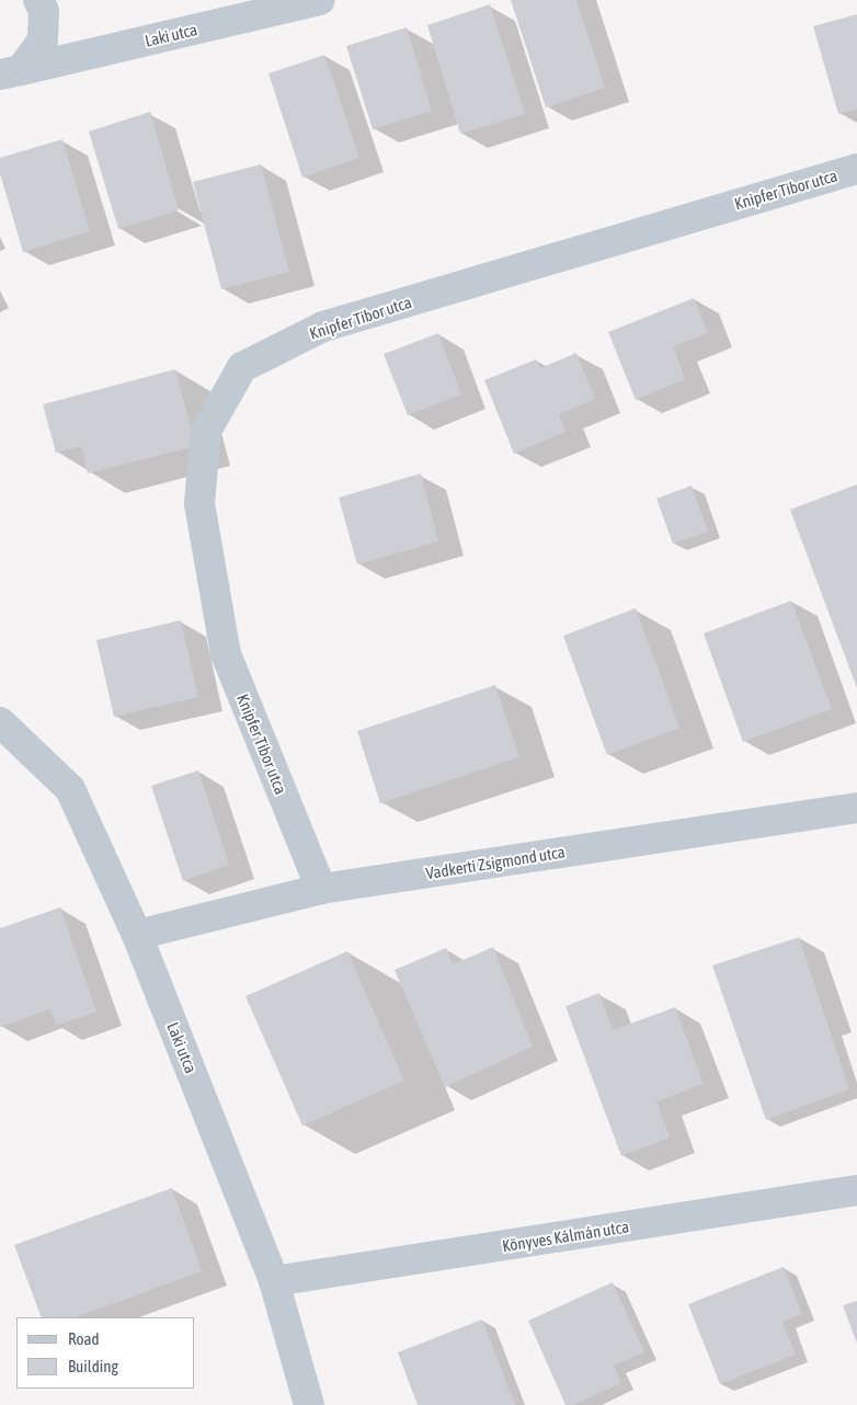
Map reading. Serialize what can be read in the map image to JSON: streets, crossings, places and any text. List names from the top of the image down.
{
  "streets": {
    "street": [
      "Laki utca",
      "Knipfer Tibor utca",
      "Vadkerti Zsigmond utca",
      "Könyves Kálmán utca"
    ]
  },
  "crossings": [
    ["Laki utca", "Vadkerti Zsigmond utca"],
    ["Laki utca", "Könyves Kálmán utca"],
    ["Knipfer Tibor utca", "Vadkerti Zsigmond utca"]
  ],
  "legend": ["Road", "Building"]
}
